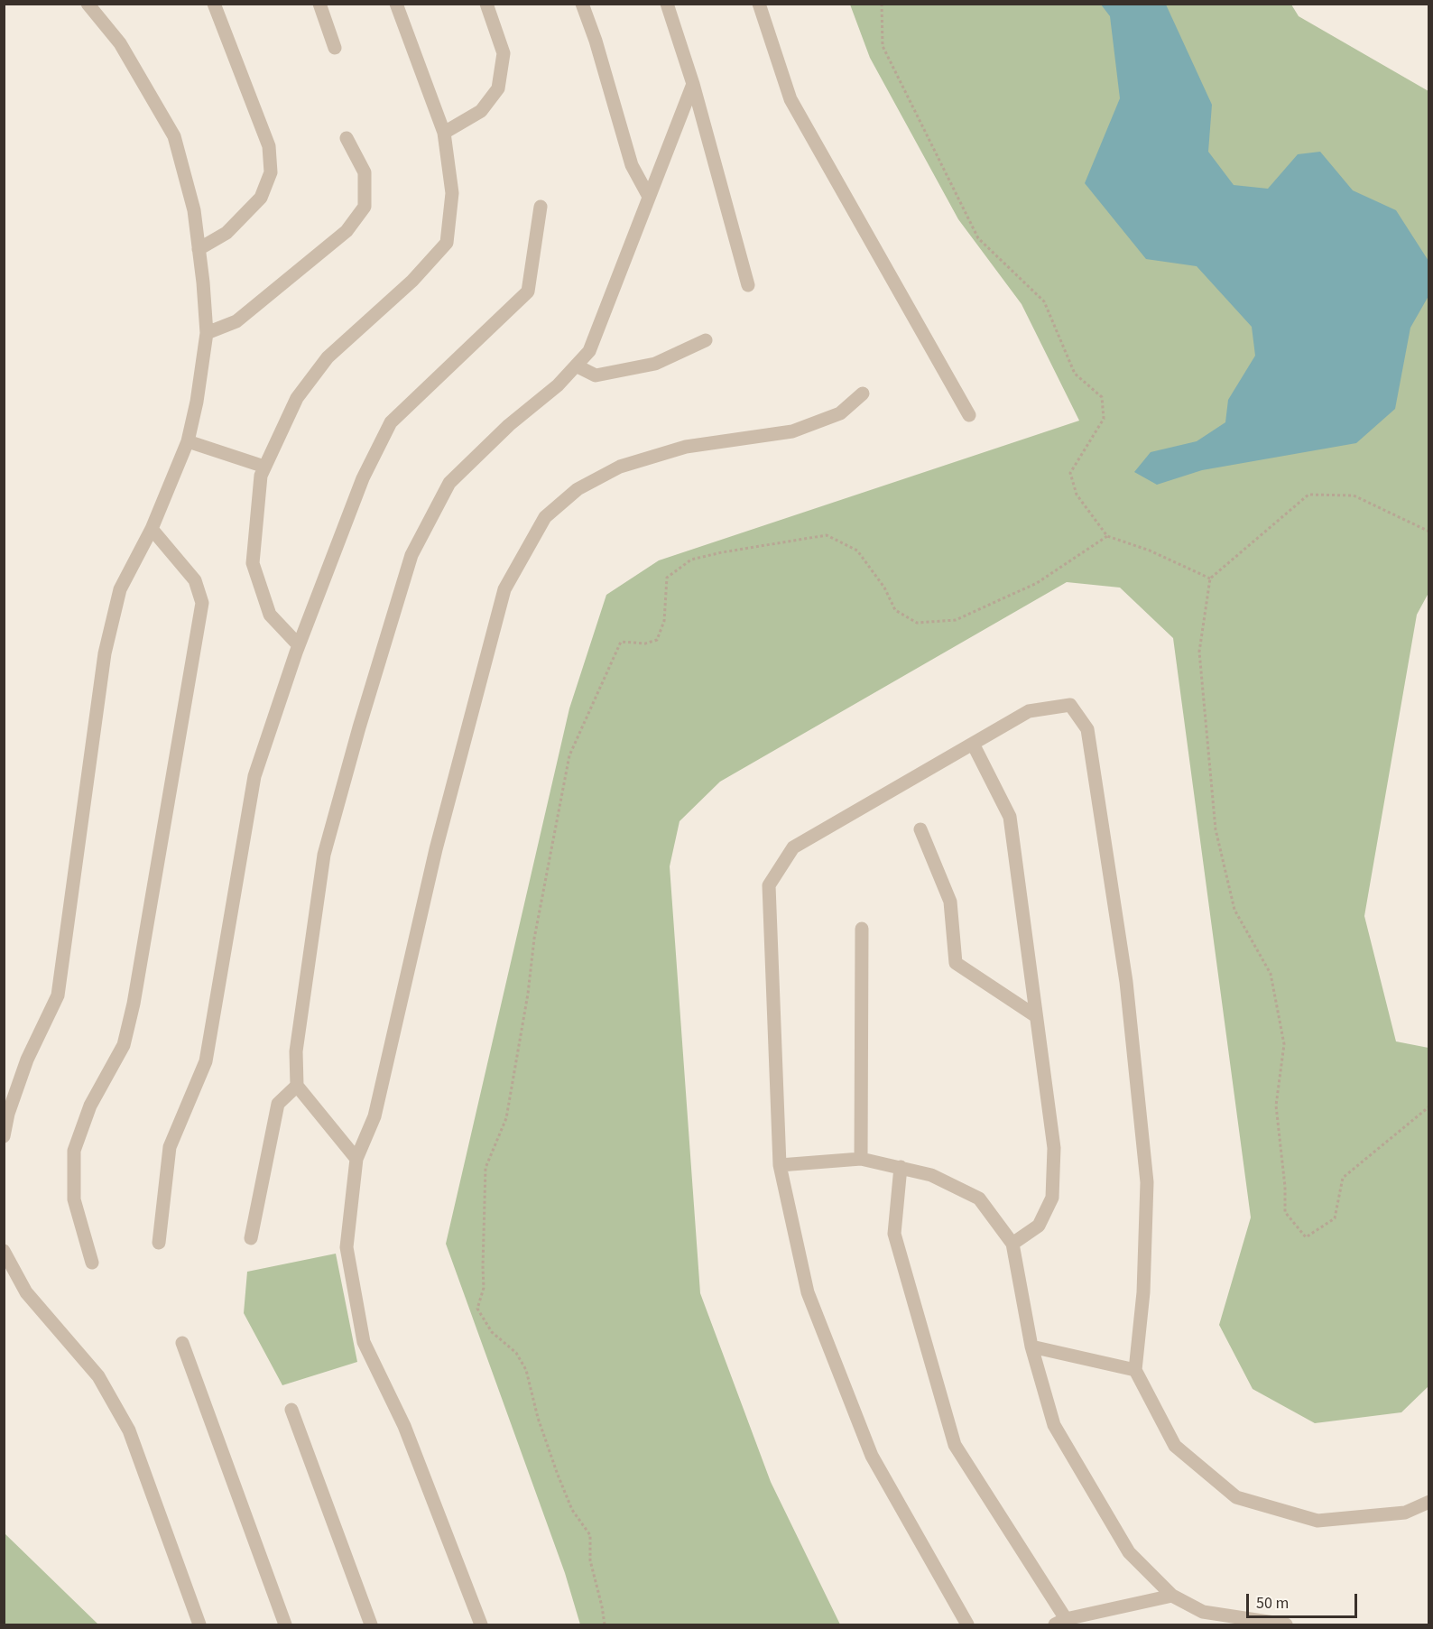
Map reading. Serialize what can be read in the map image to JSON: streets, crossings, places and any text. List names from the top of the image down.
{
  "scale_bar": "50 m"
}
